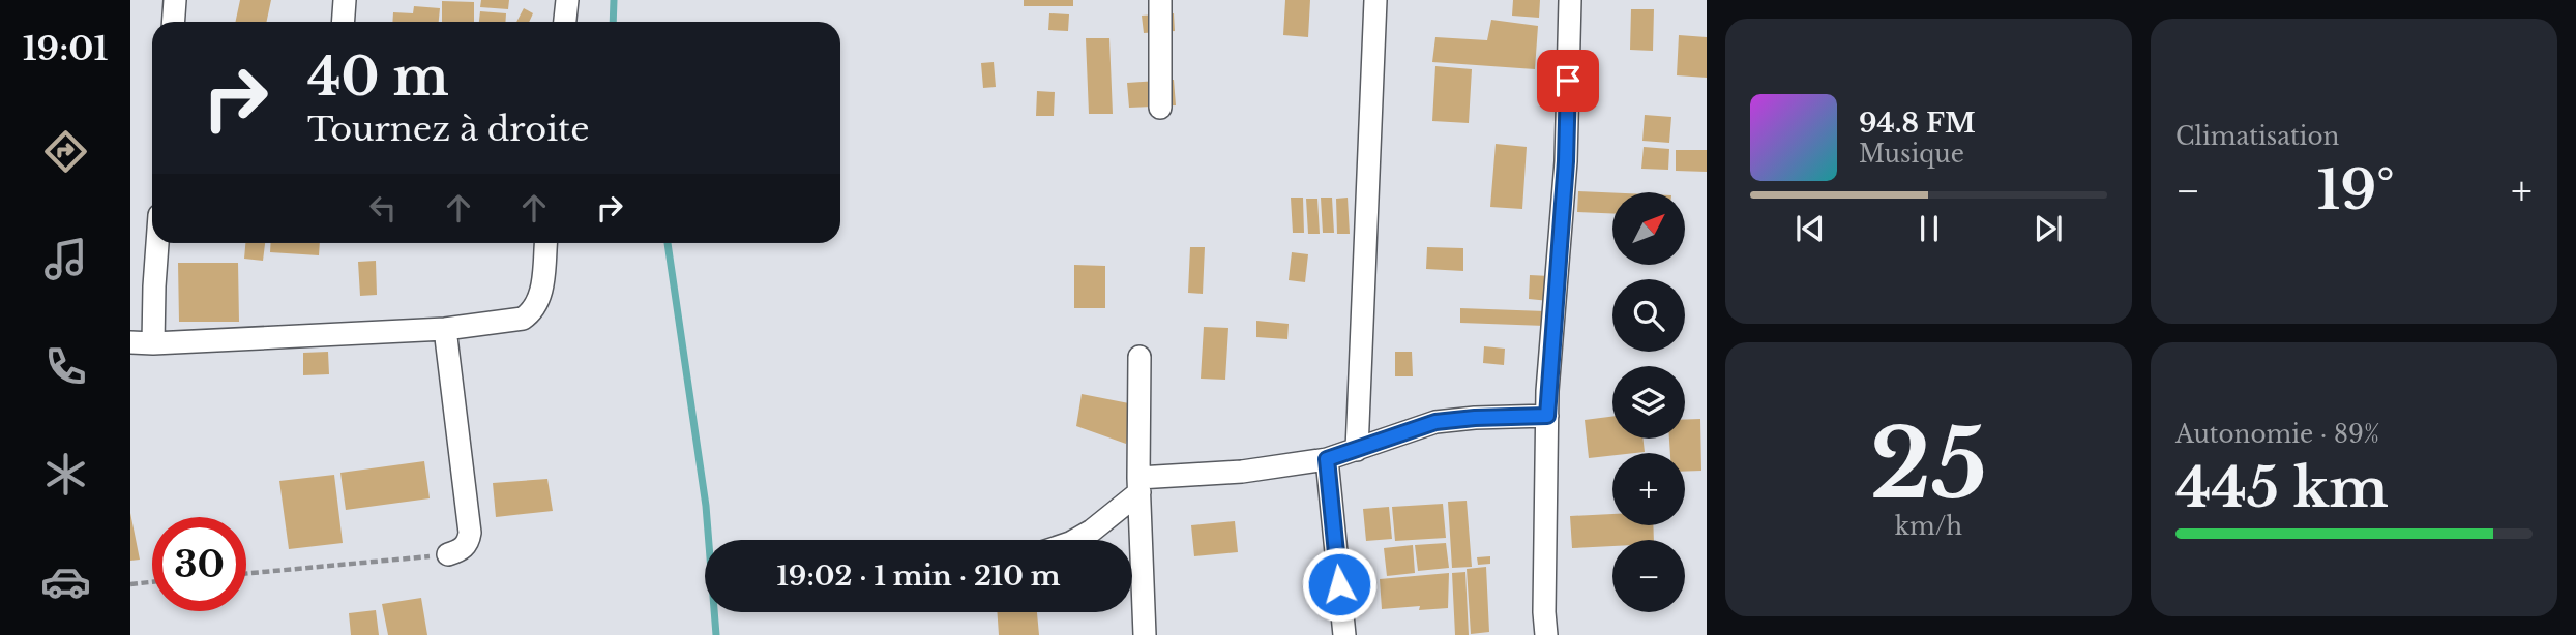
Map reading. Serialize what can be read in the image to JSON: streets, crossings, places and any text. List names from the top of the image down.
{
  "north": "top right",
  "page": {
    "tabs": "19:01",
    "tile": [
      "Climatisation",
      ["25", "km/h"],
      ["Autonomie · 89%", "445 km"]
    ],
    "turn": ["40 m", "Tournez à droite"],
    "song": ["94.8 FM", "Musique"],
    "heat": ["−", "19°", "+"],
    "map_buttons": ["+", "−"],
    "limit": "30",
    "trip": "19:02 · 1 min · 210 m"
  }
}
